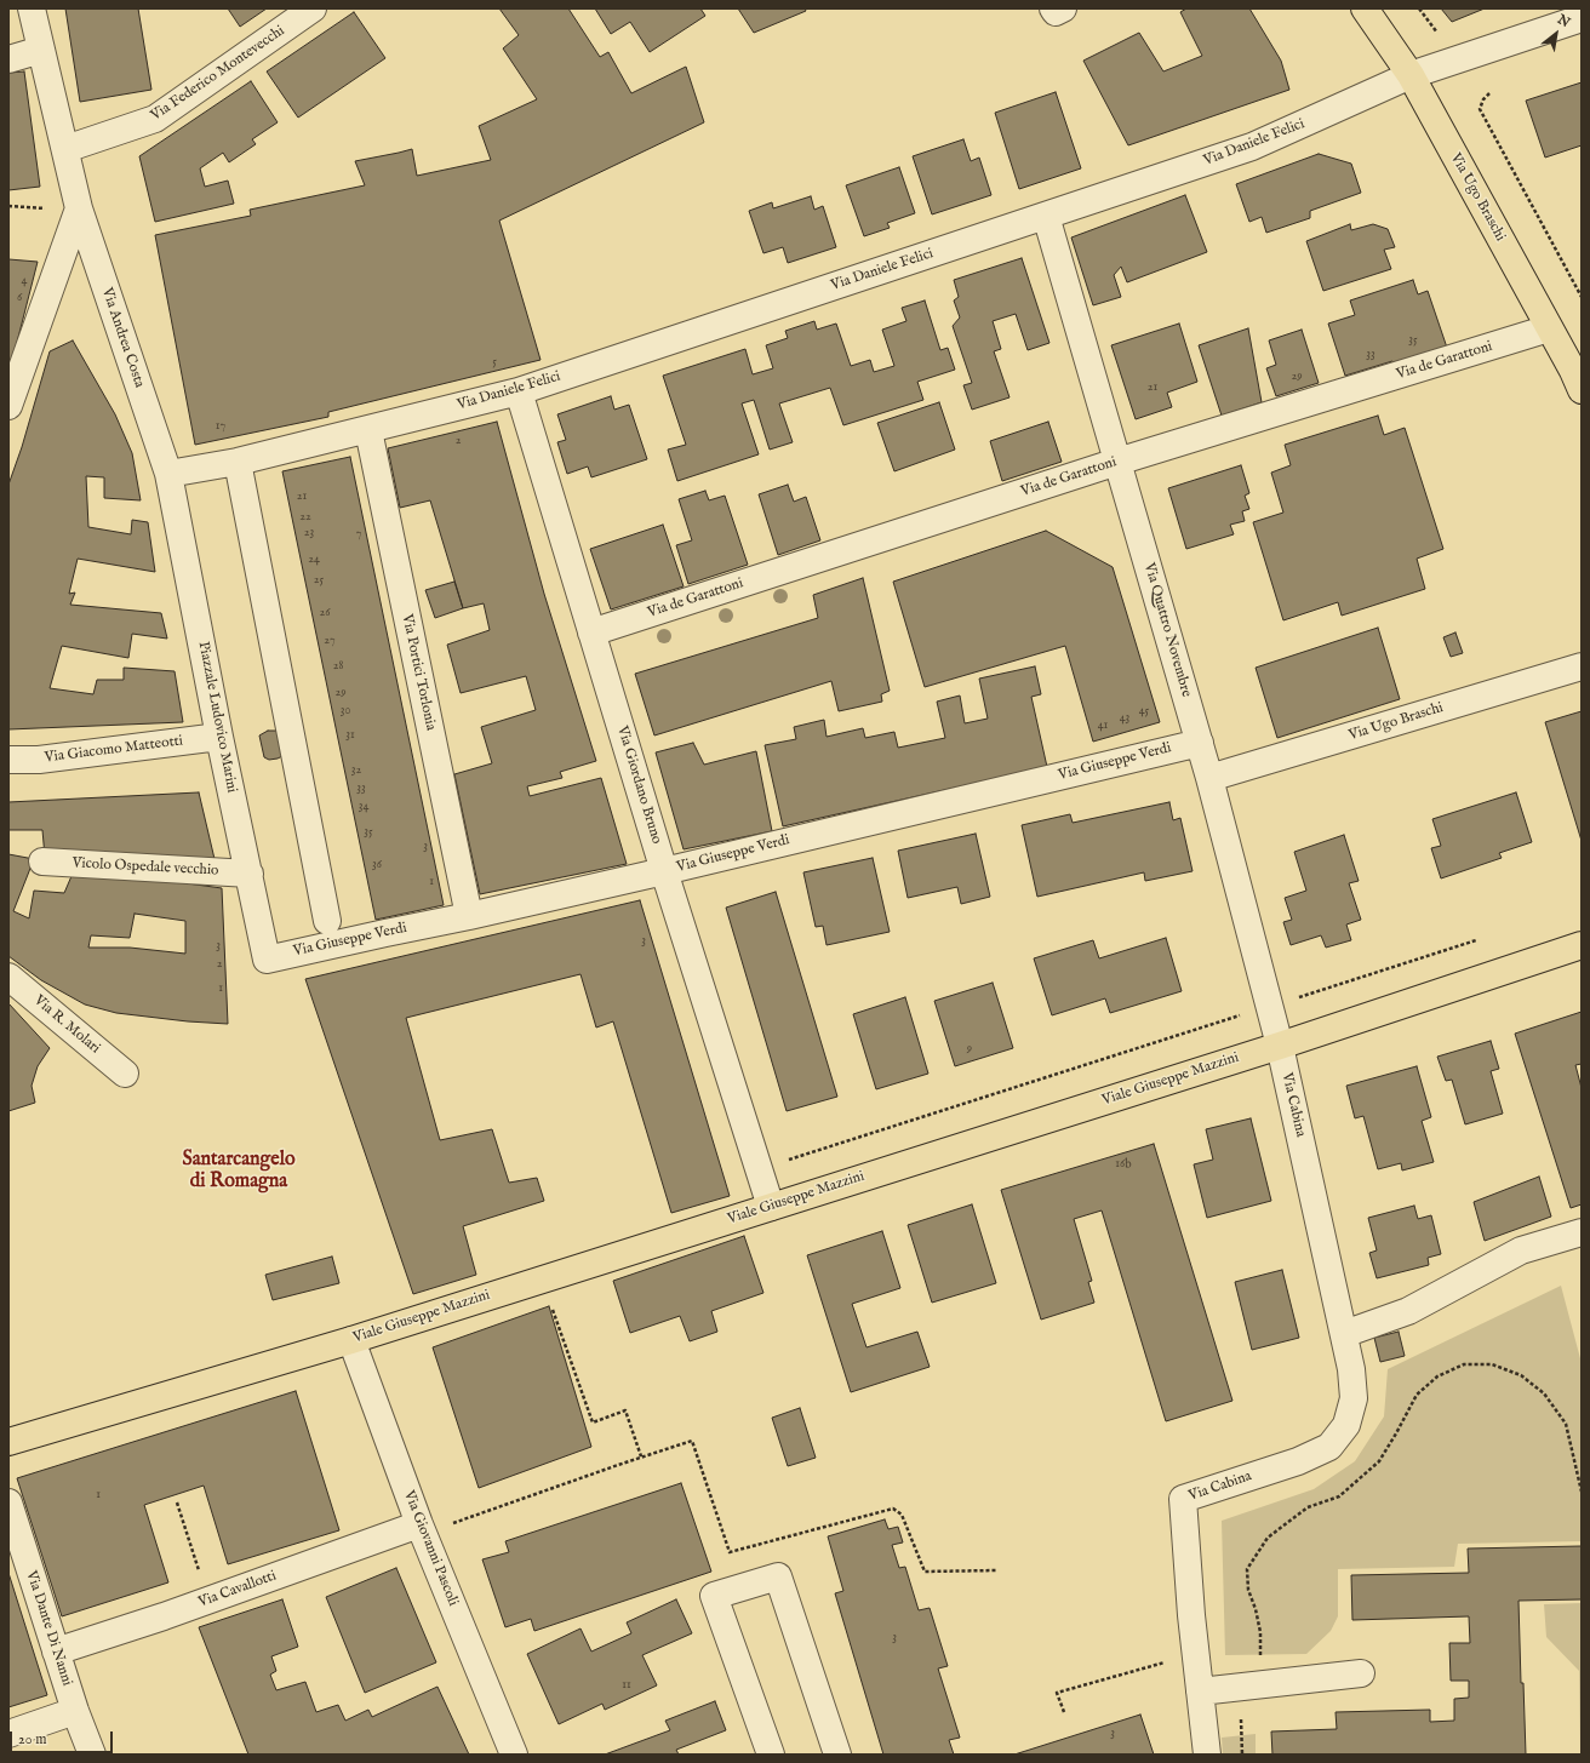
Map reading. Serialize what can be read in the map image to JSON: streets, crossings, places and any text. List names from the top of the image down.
{
  "streets": {
    "main road": ["Via Ugo Braschi", "Viale Giuseppe Mazzini"],
    "street": [
      "Via Federico Montevecchi",
      "Via Daniele Felici",
      "Via Andrea Costa",
      "Via de Garattoni",
      "Via Quattro Novembre",
      "Via Portici Torlonia",
      "Piazzale Ludovico Marini",
      "Via Giacomo Matteotti",
      "Via Giuseppe Verdi",
      "Via Giordano Bruno",
      "Vicolo Ospedale vecchio",
      "Via R. Molari",
      "Via Cabina",
      "Via Giovanni Pascoli",
      "Via Cavallotti",
      "Via Dante Di Nanni"
    ]
  },
  "crossings": [
    ["Via Federico Montevecchi", "Via Andrea Costa"],
    ["Via Daniele Felici", "Via Ugo Braschi"],
    ["Via Daniele Felici", "Via Andrea Costa"],
    ["Via Daniele Felici", "Via Quattro Novembre"],
    ["Via Daniele Felici", "Via Portici Torlonia"],
    ["Via Daniele Felici", "Piazzale Ludovico Marini"],
    ["Via Daniele Felici", "Via Giordano Bruno"],
    ["Via Ugo Braschi", "Via de Garattoni"],
    ["Via Ugo Braschi", "Via Quattro Novembre"],
    ["Via Andrea Costa", "Piazzale Ludovico Marini"],
    ["Via de Garattoni", "Via Quattro Novembre"],
    ["Via de Garattoni", "Via Giordano Bruno"],
    ["Via Quattro Novembre", "Via Giuseppe Verdi"],
    ["Via Quattro Novembre", "Viale Giuseppe Mazzini"],
    ["Via Quattro Novembre", "Via Cabina"],
    ["Via Portici Torlonia", "Via Giuseppe Verdi"],
    ["Piazzale Ludovico Marini", "Via Giacomo Matteotti"],
    ["Piazzale Ludovico Marini", "Via Giuseppe Verdi"],
    ["Piazzale Ludovico Marini", "Vicolo Ospedale vecchio"],
    ["Via Giuseppe Verdi", "Via Giordano Bruno"],
    ["Via Giordano Bruno", "Viale Giuseppe Mazzini"],
    ["Viale Giuseppe Mazzini", "Via Cabina"],
    ["Viale Giuseppe Mazzini", "Via Giovanni Pascoli"],
    ["Via Giovanni Pascoli", "Via Cavallotti"],
    ["Via Cavallotti", "Via Dante Di Nanni"]
  ],
  "districts": ["Santarcangelo di Romagna"],
  "house_numbers": [
    "4",
    "6",
    "35",
    "33",
    "5",
    "29",
    "21",
    "17",
    "2",
    "21",
    "22",
    "23",
    "7",
    "24",
    "25",
    "26",
    "27",
    "28",
    "29",
    "30",
    "45",
    "43",
    "41",
    "31",
    "32",
    "33",
    "34",
    "35",
    "3",
    "36",
    "1",
    "3",
    "3",
    "2",
    "1",
    "9",
    "16b",
    "1",
    "3",
    "11",
    "3"
  ],
  "scale_bar": "20 m",
  "north": "top right"
}
